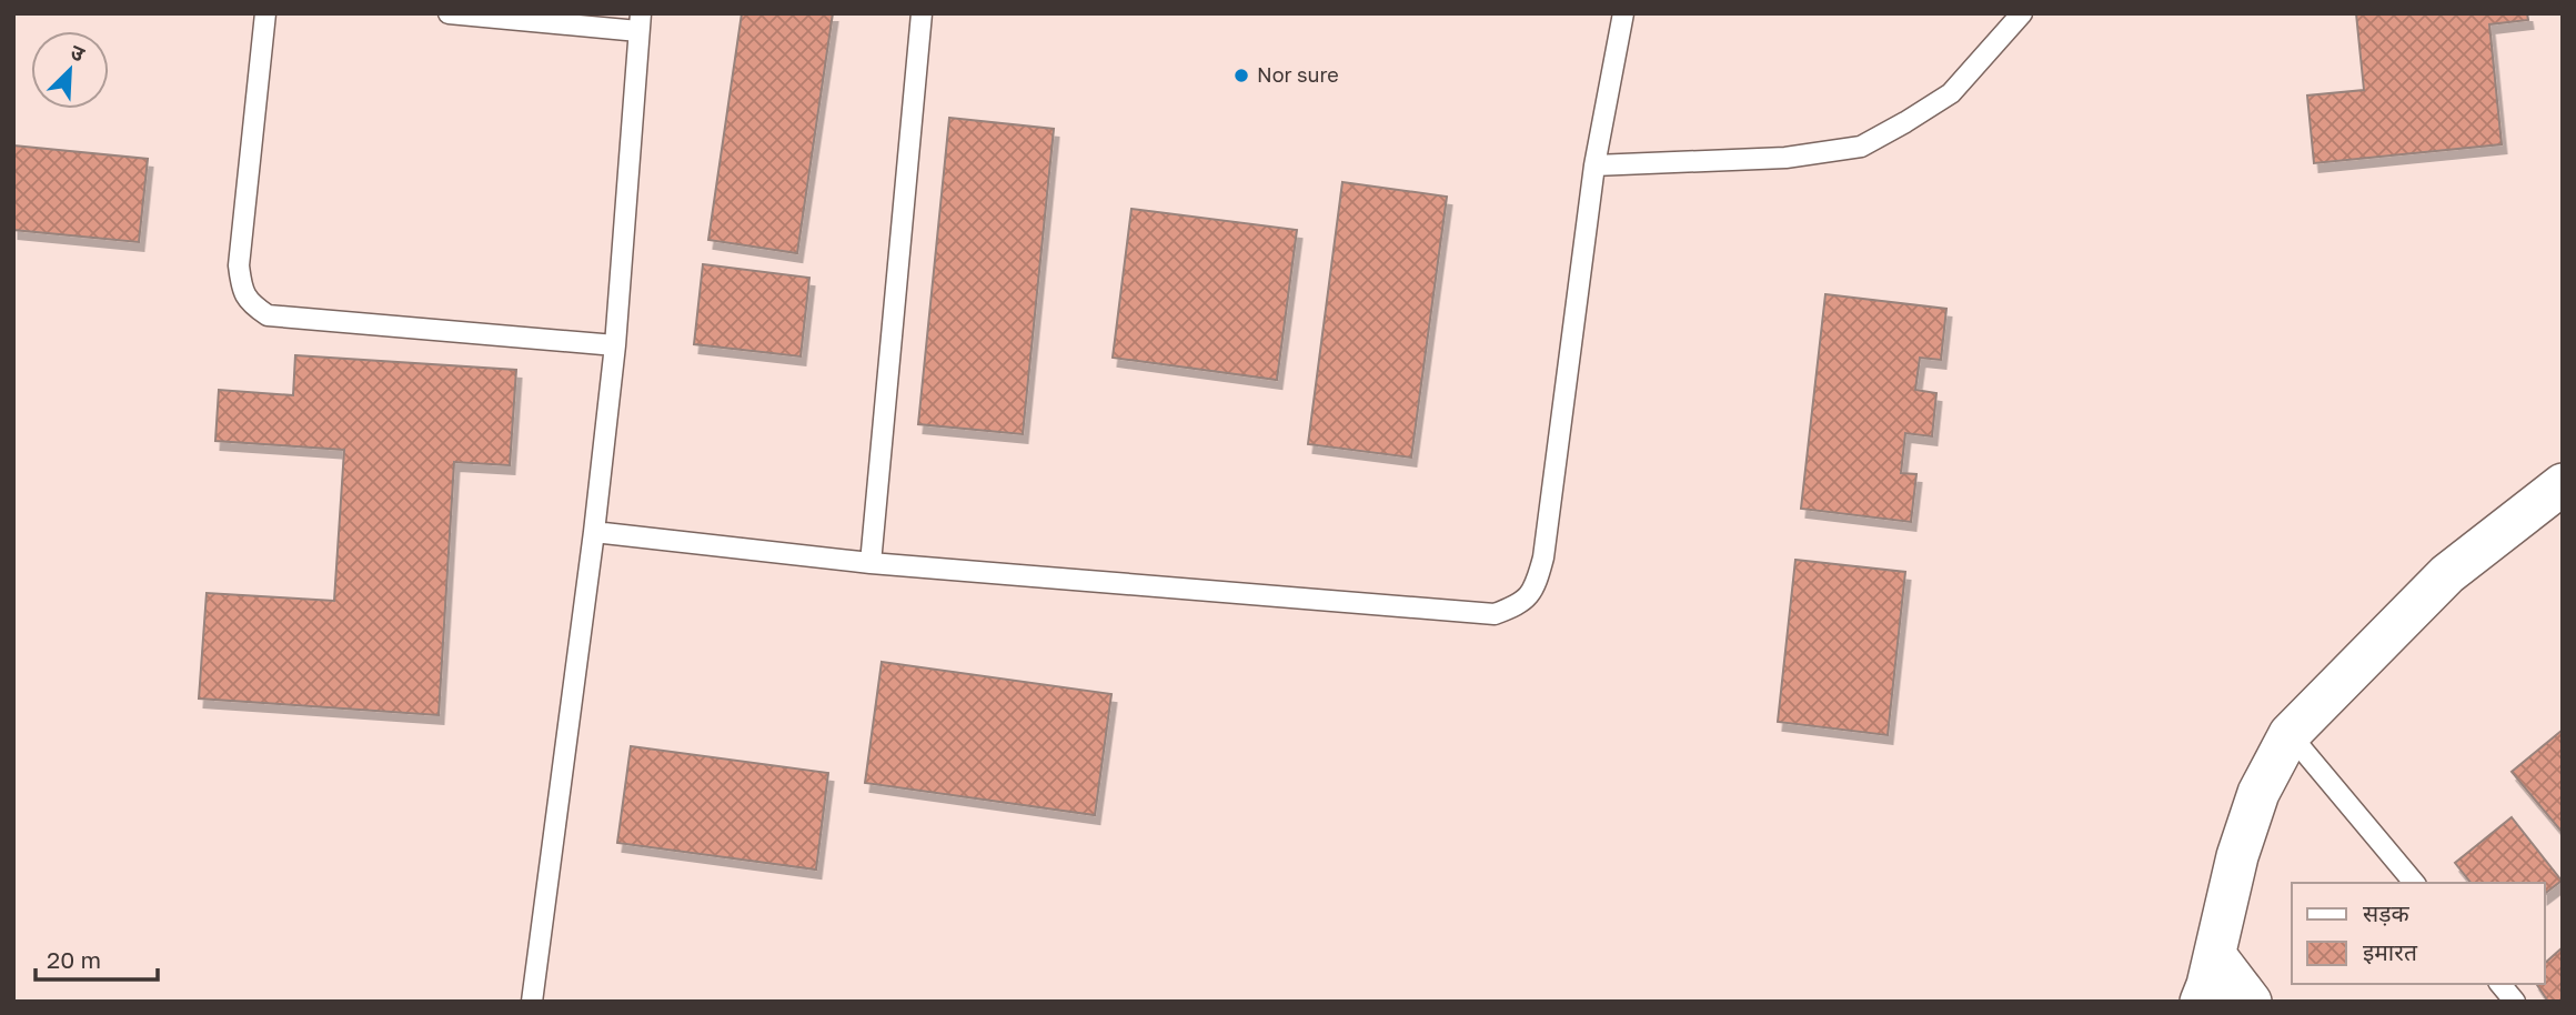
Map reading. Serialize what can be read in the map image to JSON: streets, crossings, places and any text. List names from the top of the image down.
{
  "places": ["Nor sure"],
  "legend": ["सड़क", "इमारत"],
  "scale_bar": "20 m",
  "north": "top right"
}
